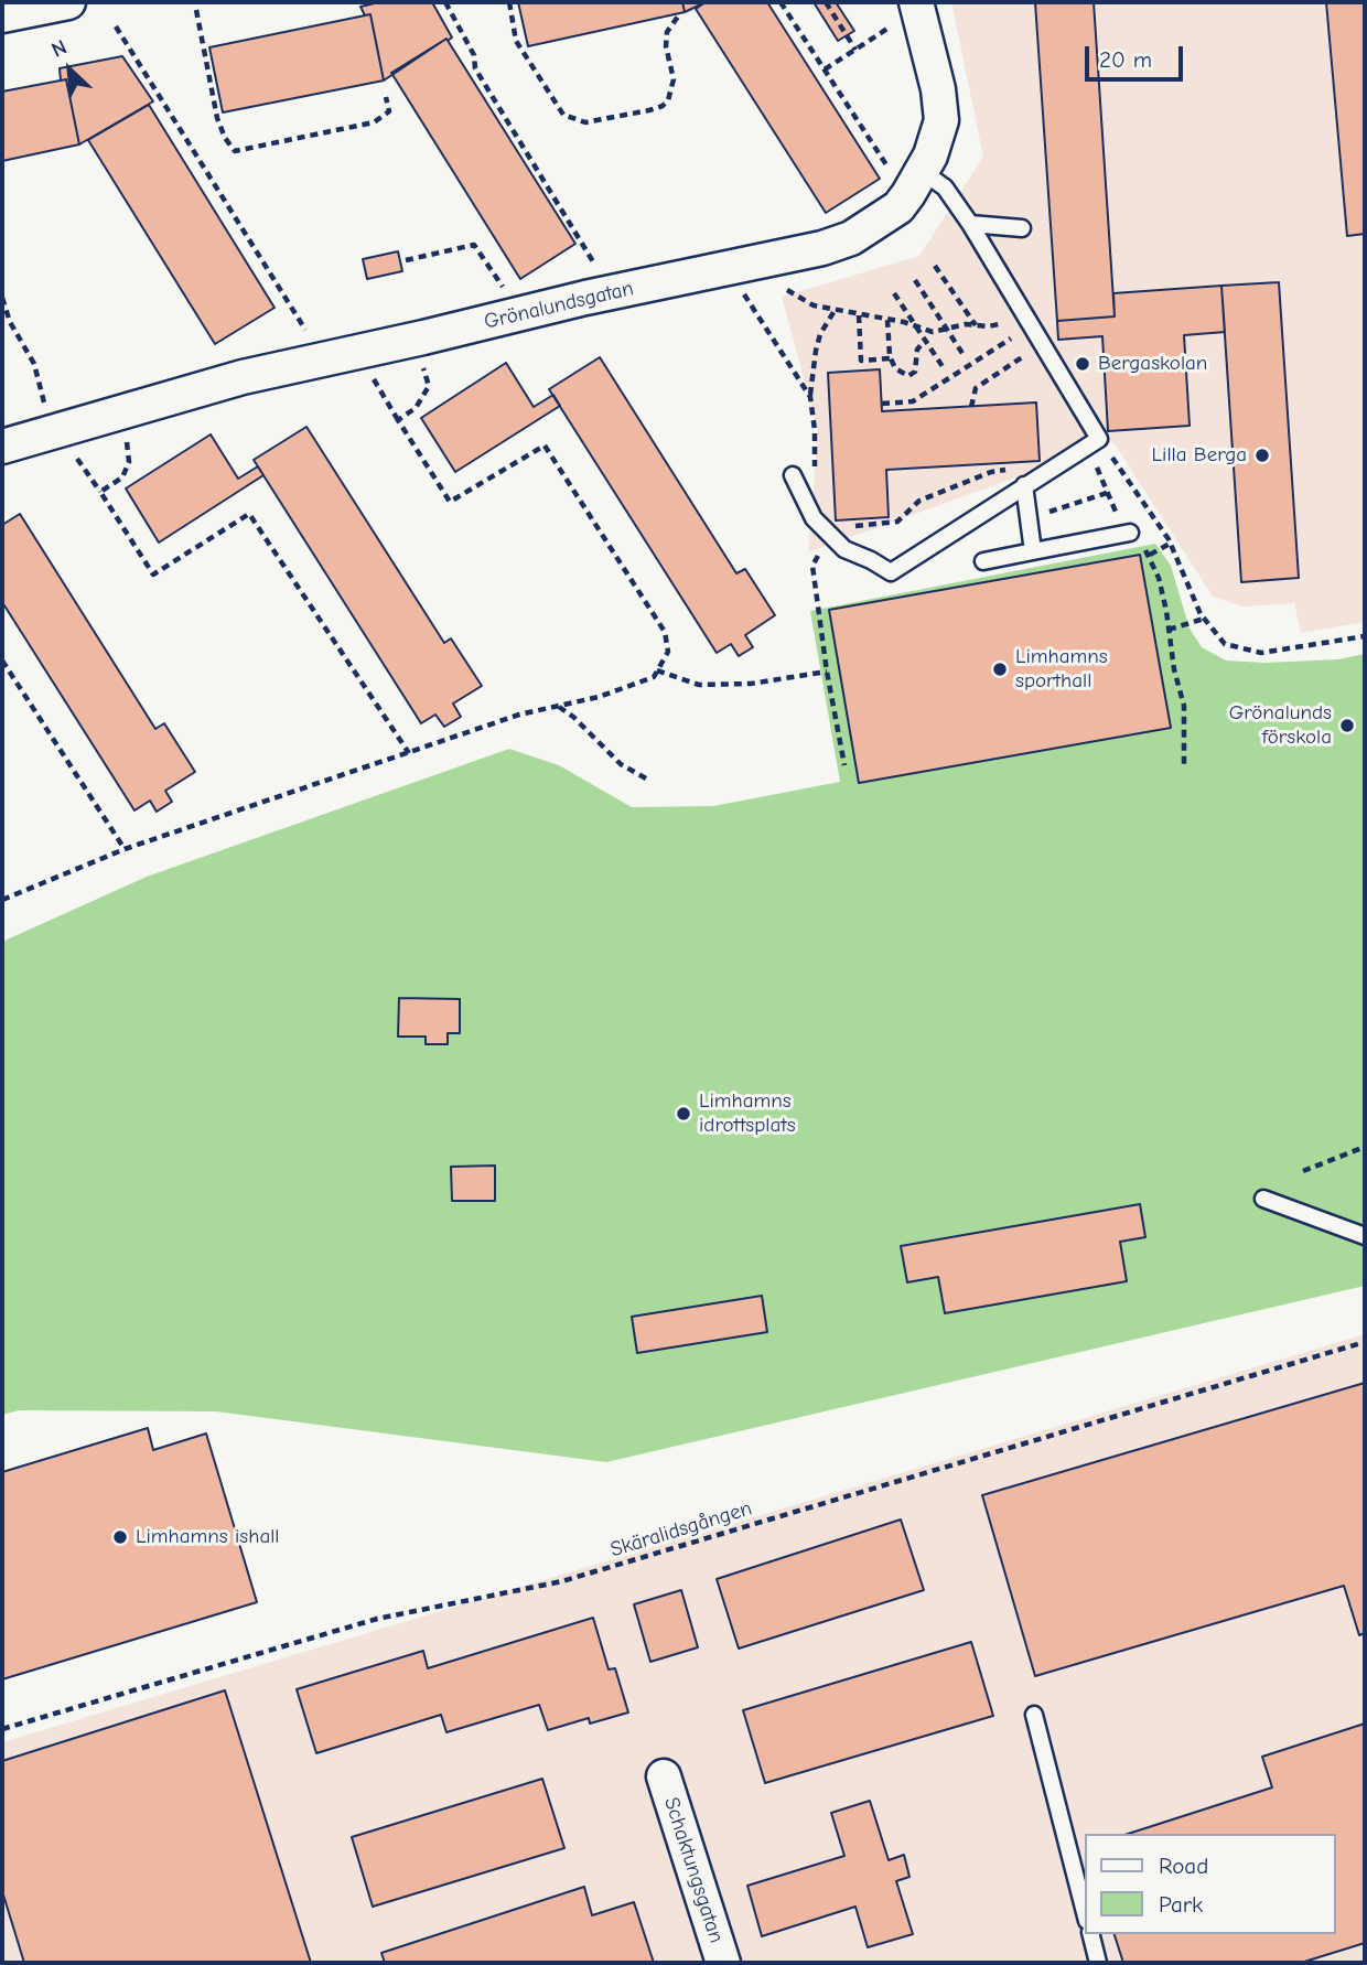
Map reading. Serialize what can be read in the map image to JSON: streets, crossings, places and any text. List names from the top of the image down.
{
  "streets": {
    "street": ["Grönalundsgatan", "Schaktungsgatan"],
    "path": ["Skäralidsgången"]
  },
  "places": [
    "Bergaskolan",
    "Lilla Berga",
    "Limhamns sporthall",
    "Grönalunds förskola",
    "Limhamns idrottsplats",
    "Limhamns ishall"
  ],
  "legend": ["Road", "Park"],
  "scale_bar": "20 m",
  "north": "top left"
}
